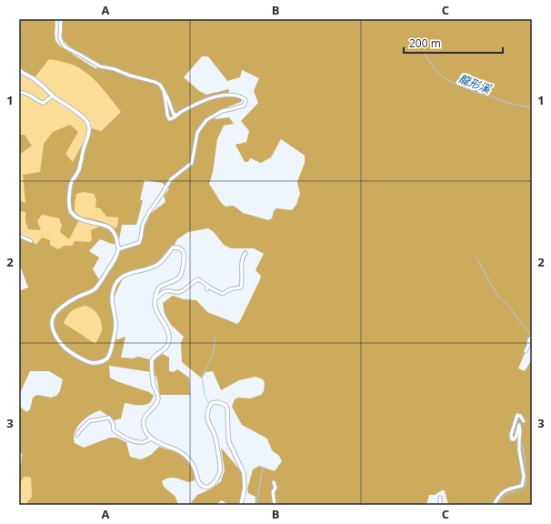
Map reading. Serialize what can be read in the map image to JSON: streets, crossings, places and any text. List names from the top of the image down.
{
  "water": ["龍形溪"],
  "scale_bar": "200 m",
  "grid": {
    "columns": ["A", "B", "C"],
    "rows": ["1", "2", "3"]
  }
}
